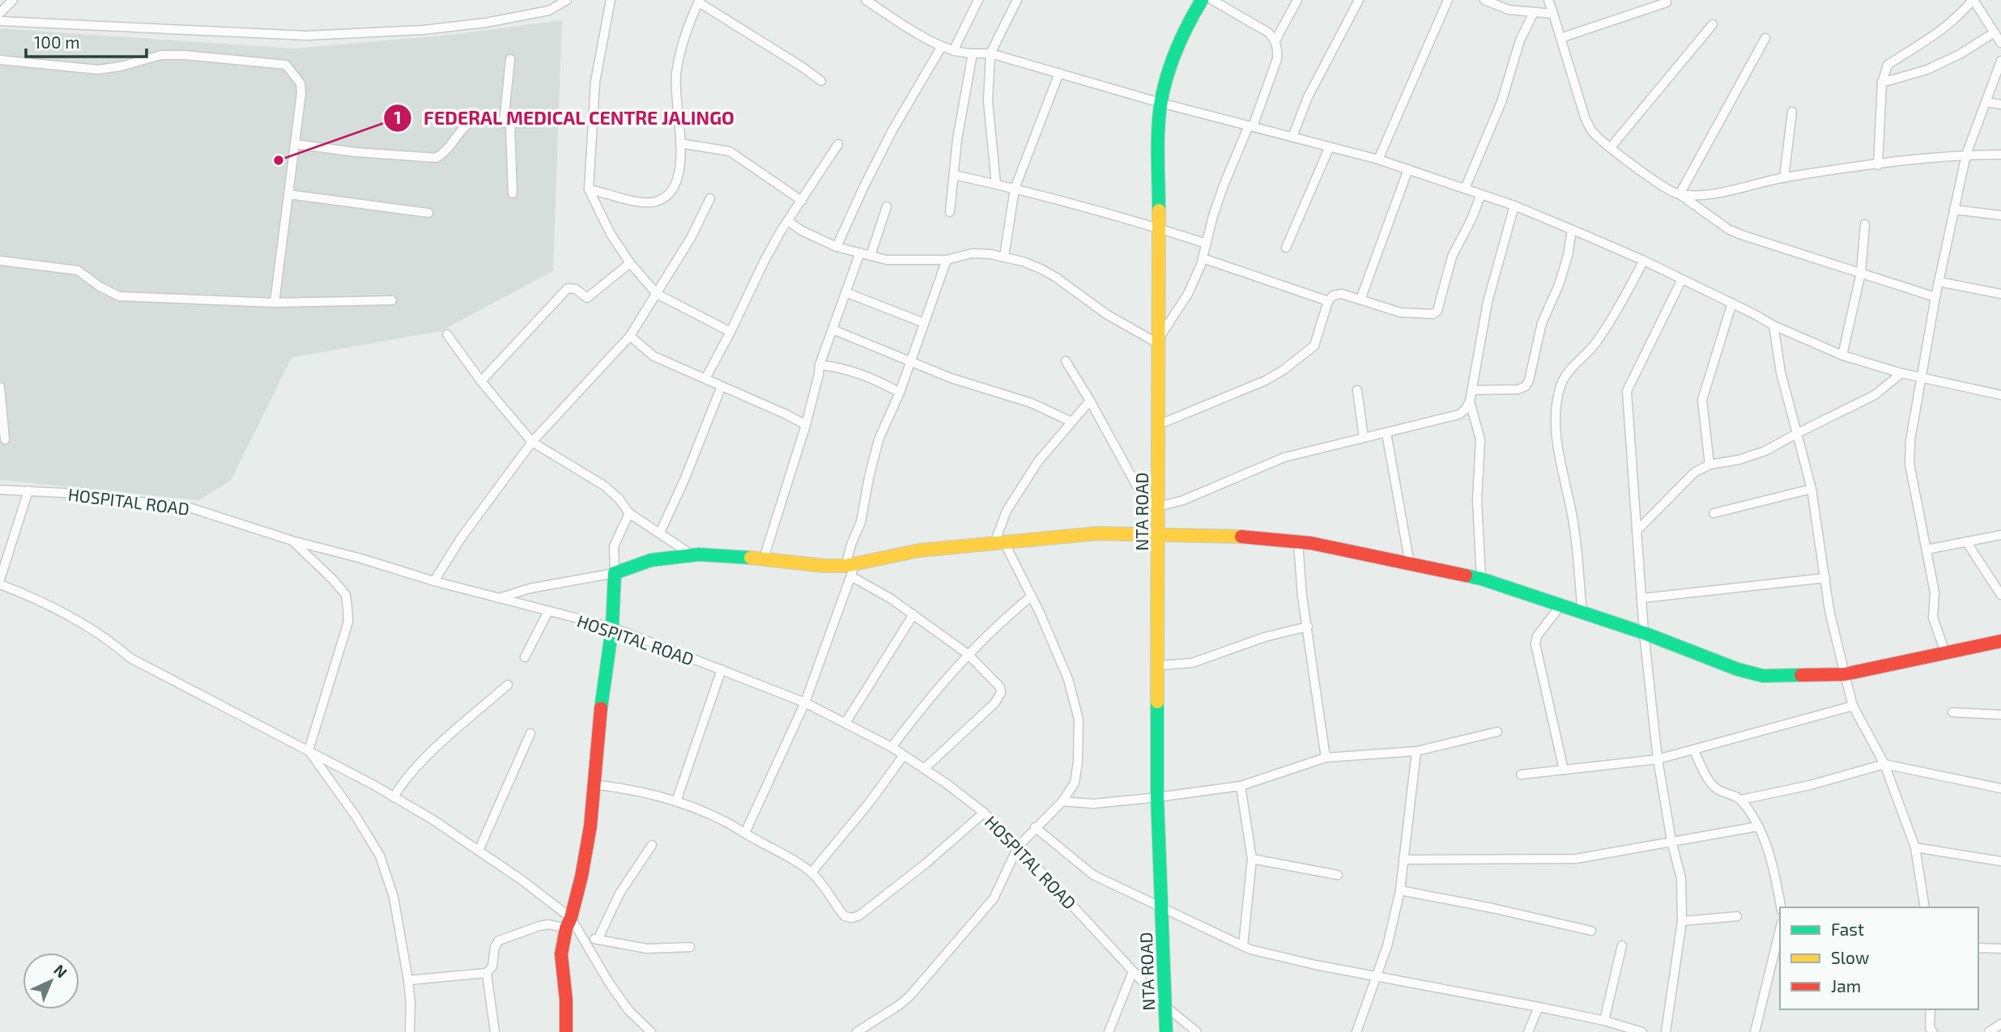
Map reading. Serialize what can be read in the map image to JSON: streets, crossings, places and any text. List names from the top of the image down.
{
  "streets": {
    "street": ["HOSPITAL ROAD", "NTA ROAD"]
  },
  "crossings": [
    ["HOSPITAL ROAD", "NTA ROAD"]
  ],
  "places": ["FEDERAL MEDICAL CENTRE JALINGO"],
  "legend": ["Fast", "Slow", "Jam"],
  "scale_bar": "100 m",
  "north": "top right"
}
